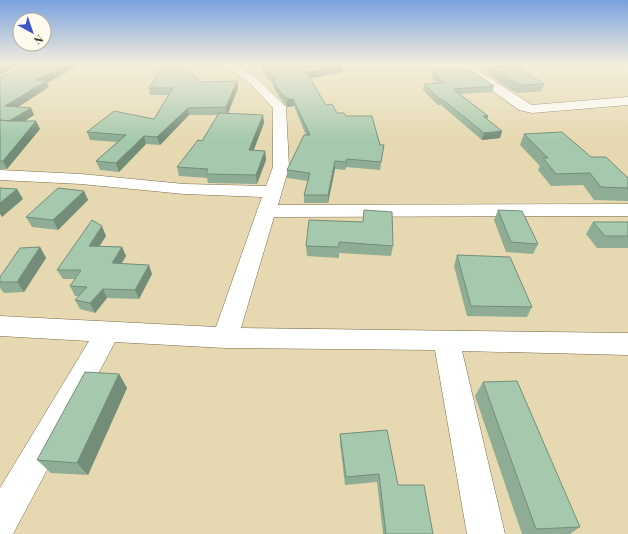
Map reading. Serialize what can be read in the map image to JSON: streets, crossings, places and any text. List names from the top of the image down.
{
  "north": "bottom right"
}
